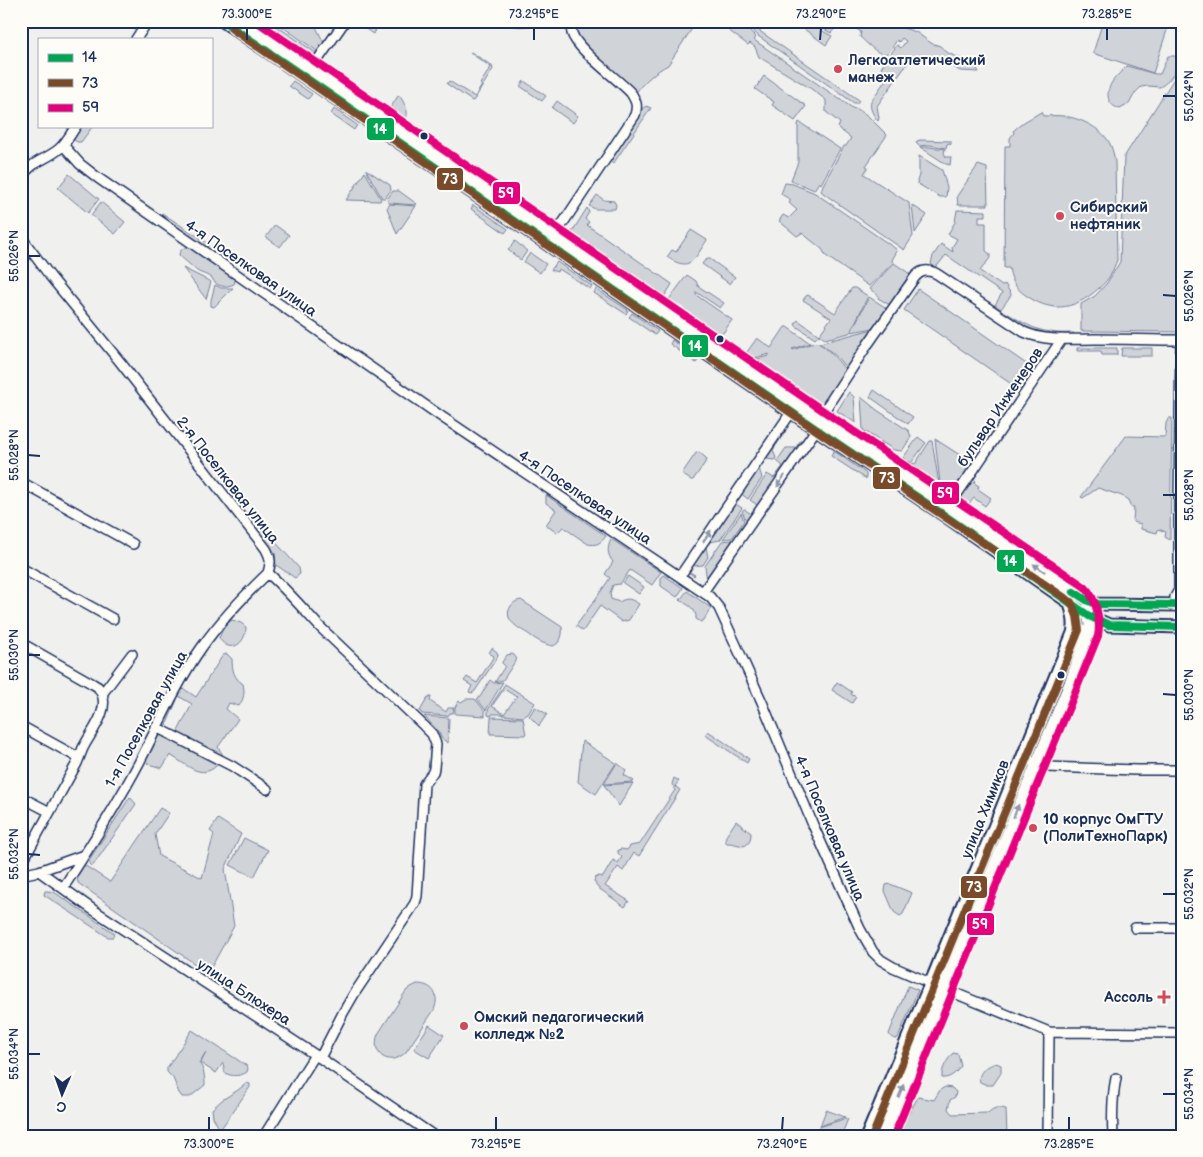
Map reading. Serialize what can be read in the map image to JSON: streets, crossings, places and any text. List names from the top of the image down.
{
  "streets": {
    "main road": ["улица Химиков"],
    "street": [
      "4-я Поселковая улица",
      "бульвар Инженеров",
      "2-я Поселковая улица",
      "1-я Поселковая улица",
      "улица Блюхера"
    ]
  },
  "crossings": [
    ["4-я Поселковая улица", "улица Химиков"],
    ["2-я Поселковая улица", "1-я Поселковая улица"],
    ["1-я Поселковая улица", "улица Блюхера"]
  ],
  "places": {
    "other": [
      "Легкоатлетический манеж",
      "Сибирский нефтяник",
      "10 корпус ОмГТУ (ПолиТехноПарк)",
      "Омский педагогический колледж №2"
    ],
    "health": ["Ассоль"]
  },
  "lines": ["transit line 14", "transit line 59", "transit line 73"],
  "legend": ["14", "73", "59"],
  "north": "bottom",
  "coordinates": [
    "73.300°E",
    "73.295°E",
    "73.290°E",
    "73.285°E",
    "55.024°N",
    "55.026°N",
    "55.028°N",
    "55.030°N",
    "55.032°N",
    "55.034°N"
  ]
}
